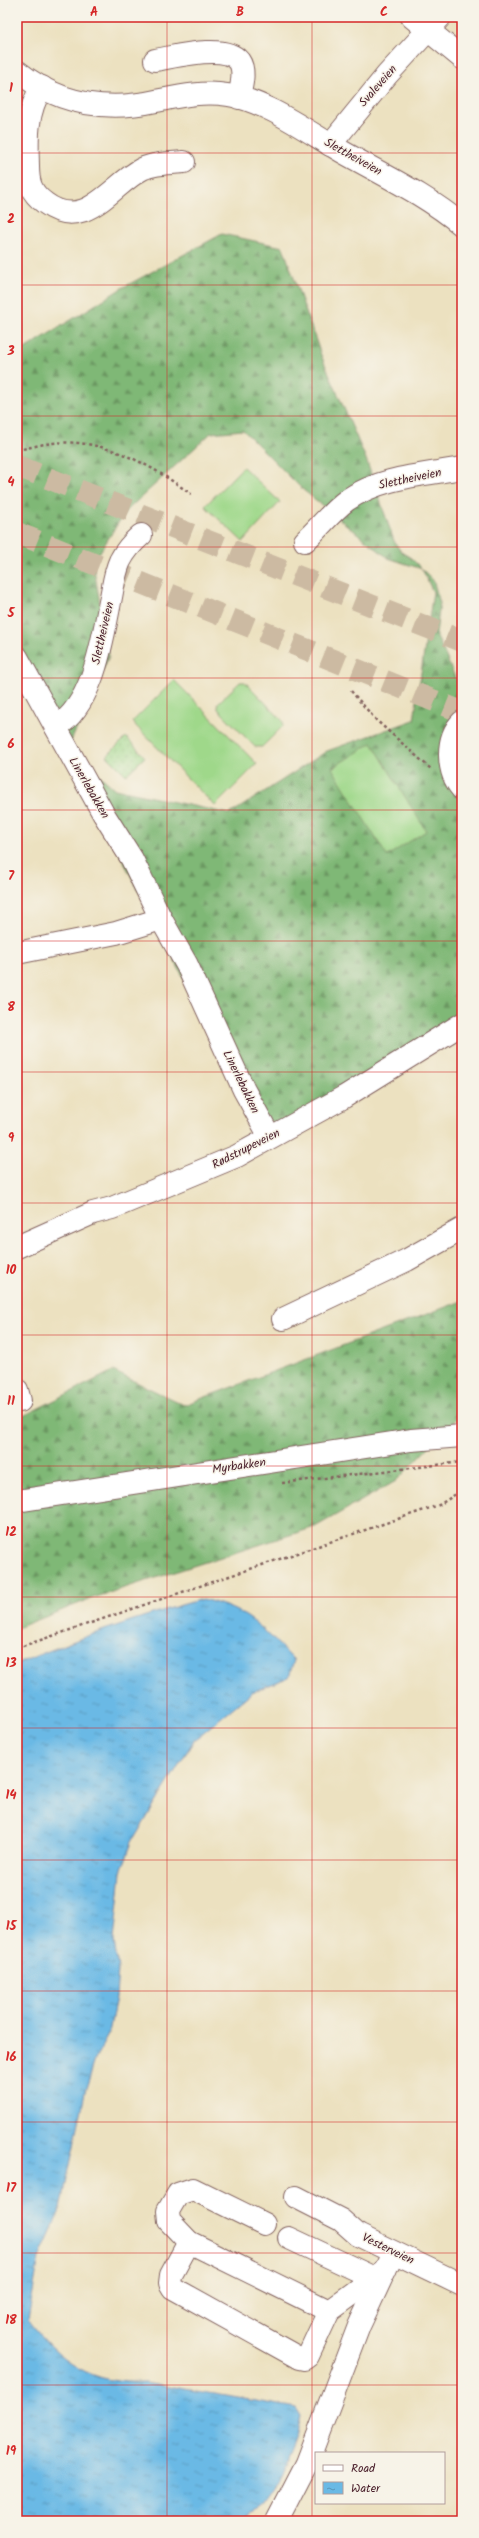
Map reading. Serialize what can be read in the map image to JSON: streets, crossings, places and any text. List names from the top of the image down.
{
  "streets": {
    "street": [
      "Svaleveien",
      "Slettheiveien",
      "Linerlebakken",
      "Rødstrupeveien",
      "Myrbakken",
      "Vesterveien"
    ]
  },
  "crossings": [
    ["Svaleveien", "Slettheiveien"],
    ["Slettheiveien", "Linerlebakken"],
    ["Linerlebakken", "Rødstrupeveien"]
  ],
  "legend": ["Road", "Water"],
  "grid": {
    "columns": ["A", "B", "C"],
    "rows": [
      "1",
      "2",
      "3",
      "4",
      "5",
      "6",
      "7",
      "8",
      "9",
      "10",
      "11",
      "12",
      "13",
      "14",
      "15",
      "16",
      "17",
      "18",
      "19"
    ]
  }
}
